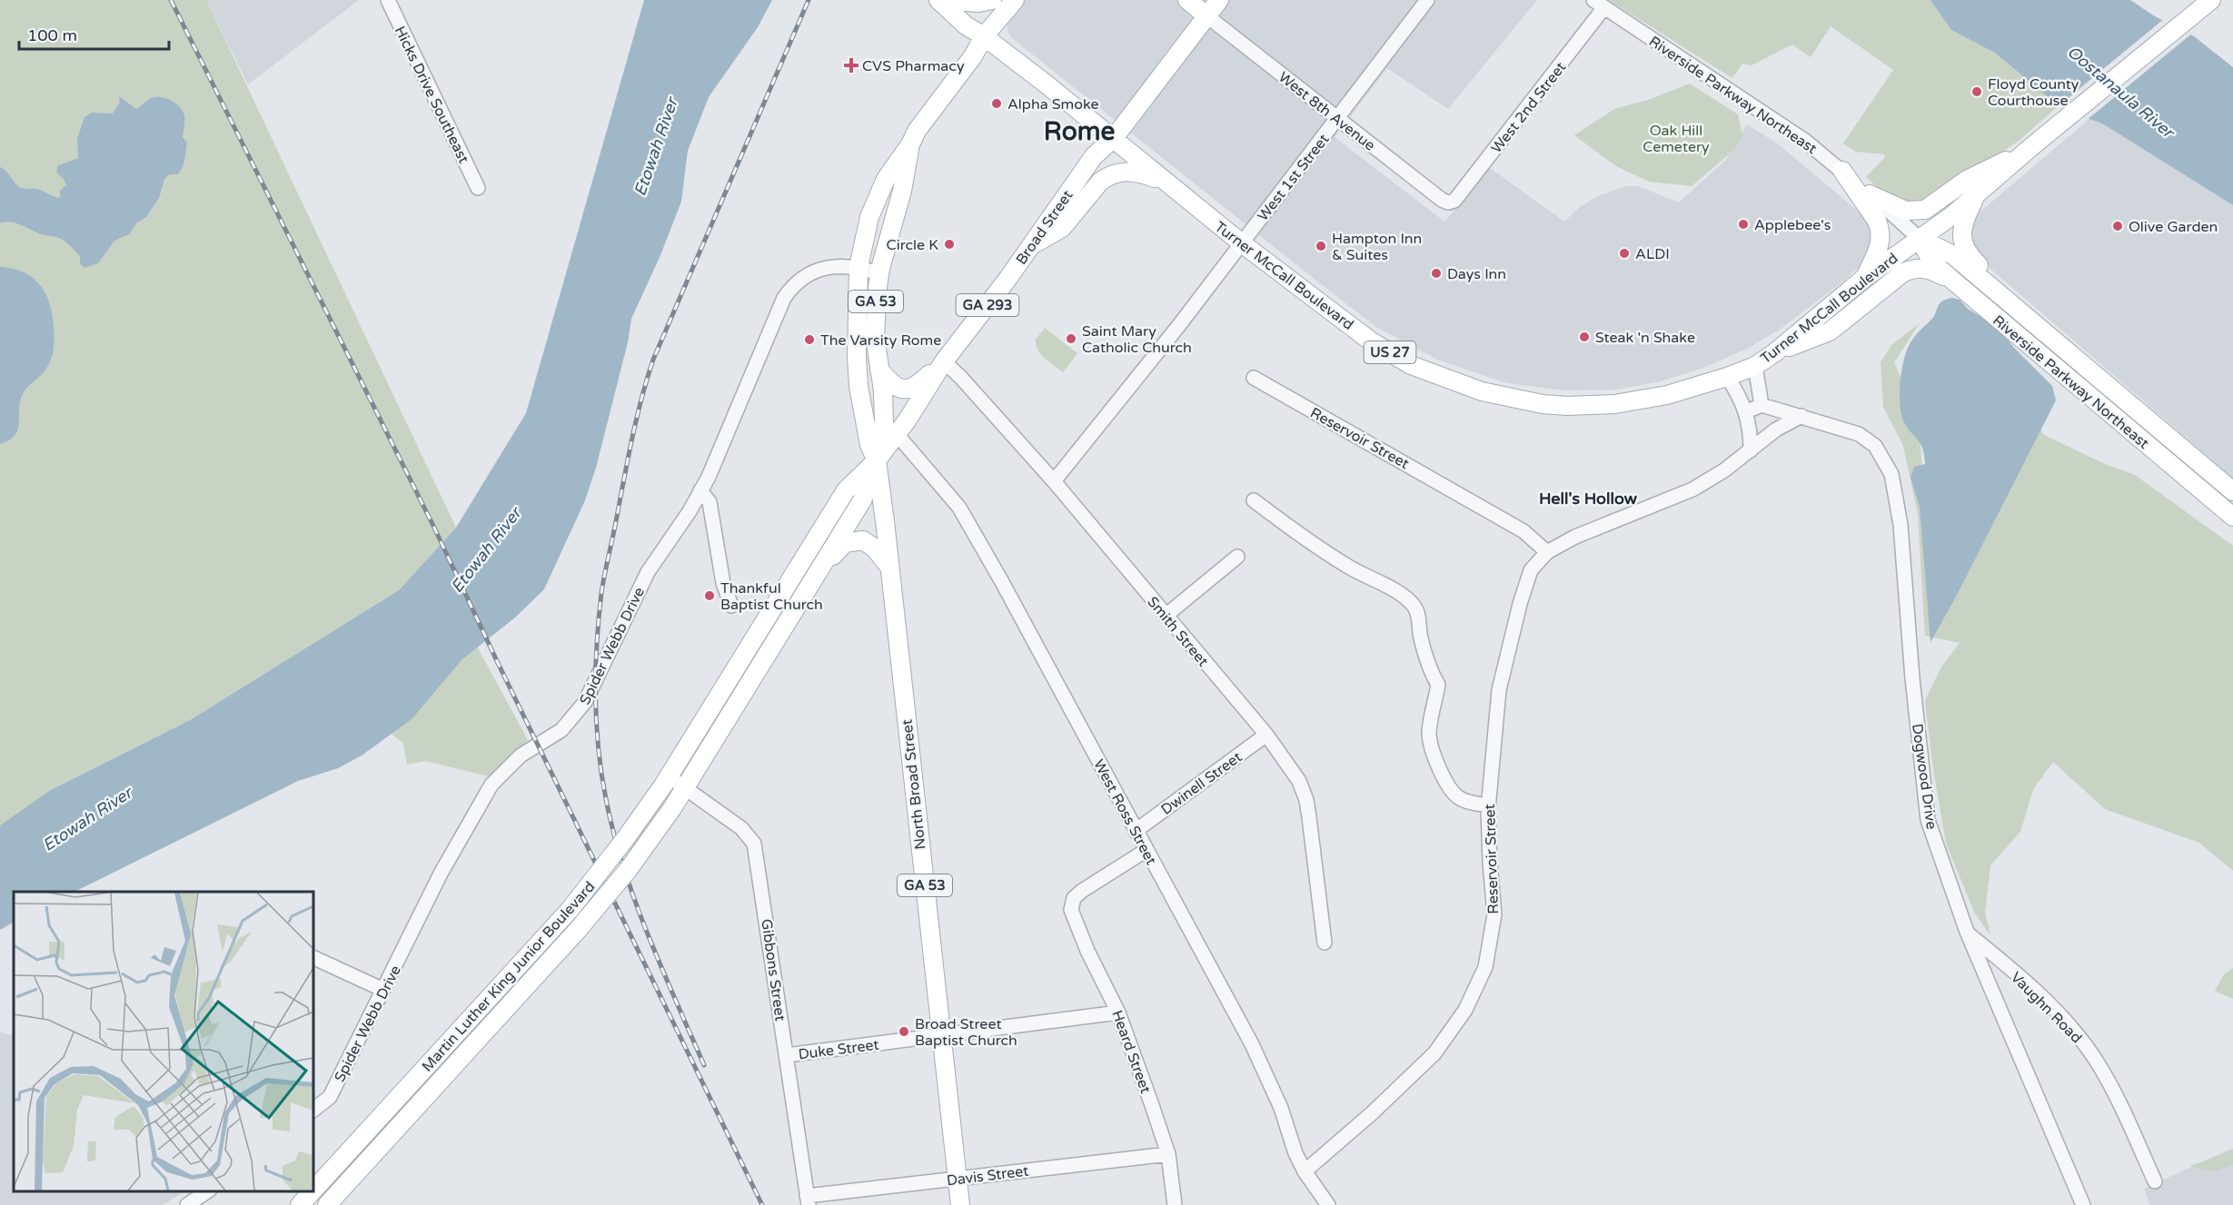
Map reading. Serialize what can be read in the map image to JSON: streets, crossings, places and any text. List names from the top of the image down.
{
  "streets": {
    "main road": [
      "Riverside Parkway Northeast",
      "Broad Street",
      "Turner McCall Boulevard",
      "GA 53",
      "GA 293",
      "US 27",
      "North Broad Street",
      "Martin Luther King Junior Boulevard"
    ],
    "street": [
      "Hicks Drive Southeast",
      "West 2nd Street",
      "West 8th Avenue",
      "West 1st Street",
      "Reservoir Street",
      "Smith Street",
      "Spider Webb Drive",
      "Dogwood Drive",
      "Dwinell Street",
      "West Ross Street",
      "Gibbons Street",
      "Vaughn Road",
      "Duke Street",
      "Heard Street",
      "Davis Street"
    ]
  },
  "crossings": [
    ["Riverside Parkway Northeast", "West 2nd Street"],
    ["Riverside Parkway Northeast", "Turner McCall Boulevard"],
    ["West 2nd Street", "West 8th Avenue"],
    ["West 8th Avenue", "West 1st Street"],
    ["West 8th Avenue", "Broad Street"],
    ["West 1st Street", "Turner McCall Boulevard"],
    ["West 1st Street", "Smith Street"],
    ["Broad Street", "Turner McCall Boulevard"],
    ["Broad Street", "GA 53"],
    ["Broad Street", "Smith Street"],
    ["Broad Street", "North Broad Street"],
    ["Broad Street", "West Ross Street"],
    ["Broad Street", "Martin Luther King Junior Boulevard"],
    ["Turner McCall Boulevard", "GA 53"],
    ["GA 53", "Spider Webb Drive"],
    ["GA 53", "North Broad Street"],
    ["GA 53", "Martin Luther King Junior Boulevard"],
    ["Reservoir Street", "Dogwood Drive"],
    ["Reservoir Street", "West Ross Street"],
    ["Smith Street", "Dwinell Street"],
    ["Spider Webb Drive", "Martin Luther King Junior Boulevard"],
    ["Dogwood Drive", "Vaughn Road"],
    ["Dwinell Street", "West Ross Street"],
    ["North Broad Street", "Martin Luther King Junior Boulevard"],
    ["North Broad Street", "Duke Street"],
    ["North Broad Street", "Davis Street"],
    ["West Ross Street", "Heard Street"],
    ["Gibbons Street", "Martin Luther King Junior Boulevard"],
    ["Gibbons Street", "Duke Street"],
    ["Gibbons Street", "Davis Street"],
    ["Duke Street", "Heard Street"],
    ["Heard Street", "Davis Street"]
  ],
  "districts": ["Rome", "Hell's Hollow"],
  "water": ["Oostanaula River", "Etowah River"],
  "parks": ["Oak Hill Cemetery"],
  "places": {
    "health": ["CVS Pharmacy"],
    "other": [
      "Floyd County Courthouse",
      "Alpha Smoke",
      "Applebee's",
      "Olive Garden",
      "Circle K",
      "Hampton Inn & Suites",
      "ALDI",
      "Days Inn",
      "Steak 'n Shake",
      "Saint Mary Catholic Church",
      "The Varsity Rome",
      "Thankful Baptist Church",
      "Broad Street Baptist Church"
    ]
  },
  "scale_bar": "100 m"
}
